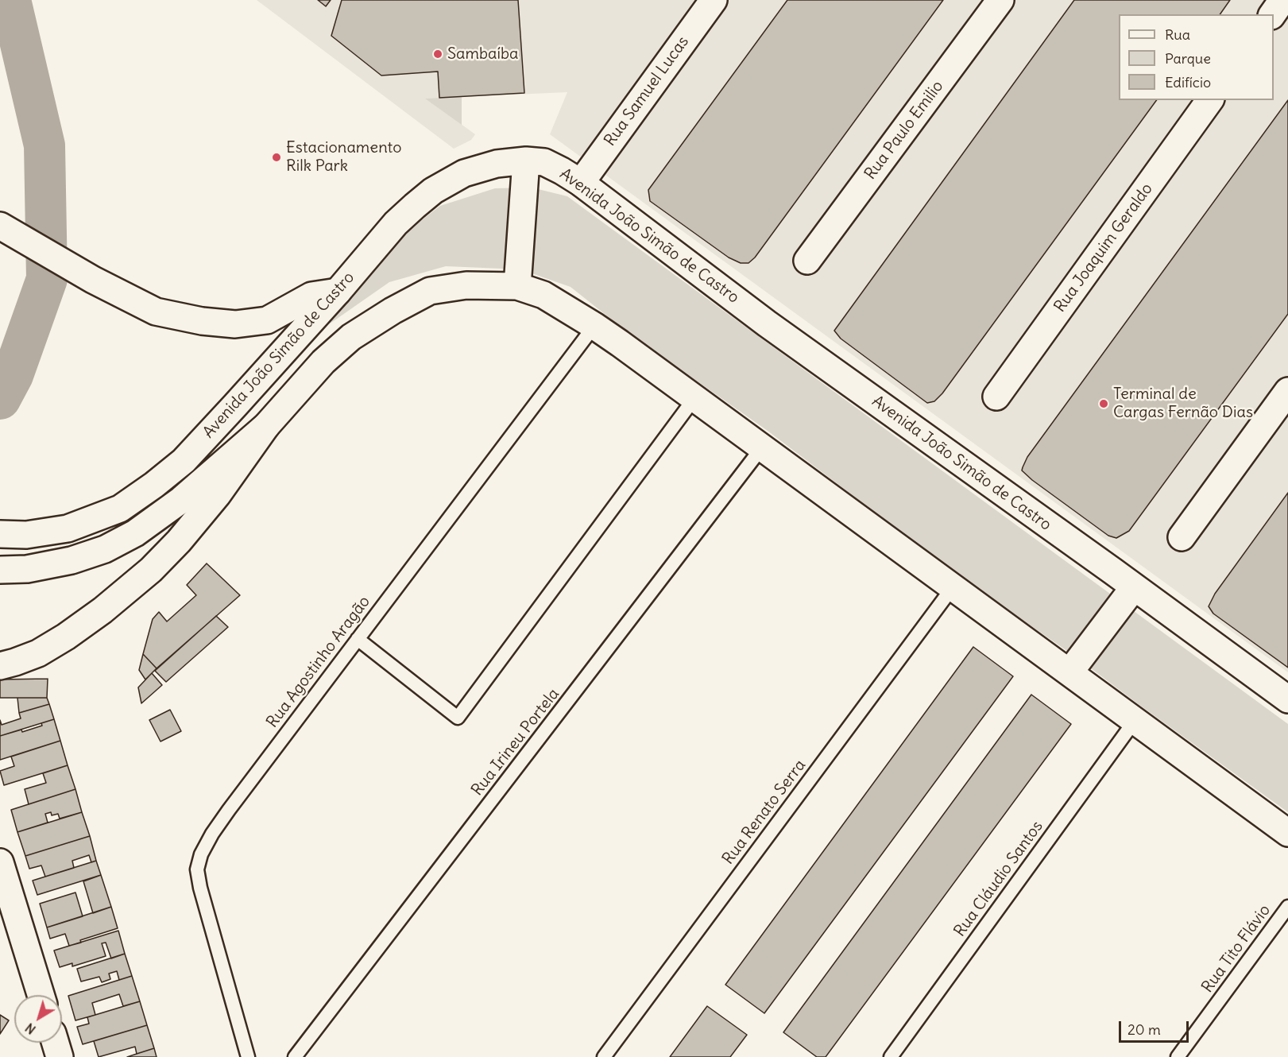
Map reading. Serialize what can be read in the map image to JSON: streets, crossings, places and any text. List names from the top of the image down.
{
  "streets": {
    "main road": [
      "Rua Samuel Lucas",
      "Rua Paulo Emilio",
      "Avenida João Simão de Castro",
      "Rua Joaquim Geraldo"
    ],
    "lane": [
      "Rua Agostinho Aragão",
      "Rua Irineu Portela",
      "Rua Renato Serra",
      "Rua Cláudio Santos",
      "Rua Tito Flávio"
    ]
  },
  "crossings": [
    ["Rua Samuel Lucas", "Avenida João Simão de Castro"],
    ["Avenida João Simão de Castro", "Rua Agostinho Aragão"],
    ["Avenida João Simão de Castro", "Rua Irineu Portela"],
    ["Avenida João Simão de Castro", "Rua Renato Serra"],
    ["Avenida João Simão de Castro", "Rua Cláudio Santos"]
  ],
  "places": ["Sambaíba", "Estacionamento Rilk Park", "Terminal de Cargas Fernão Dias"],
  "legend": ["Rua", "Parque", "Edifício"],
  "scale_bar": "20 m",
  "north": "bottom left"
}
